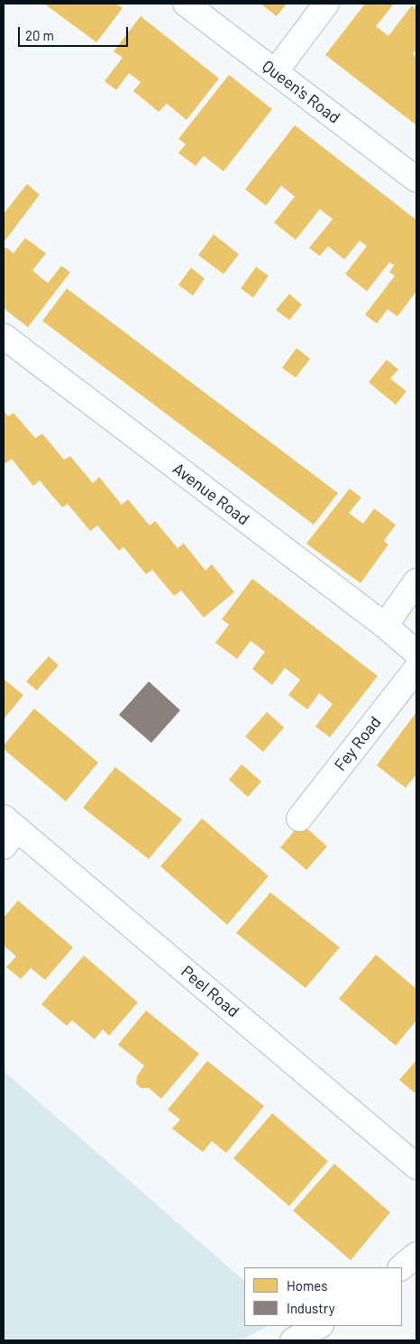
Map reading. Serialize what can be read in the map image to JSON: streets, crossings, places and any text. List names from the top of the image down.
{
  "streets": {
    "street": [
      "Queen's Road",
      "Avenue Road",
      "Fey Road",
      "Peel Road"
    ]
  },
  "legend": ["Homes", "Industry"],
  "scale_bar": "20 m"
}
